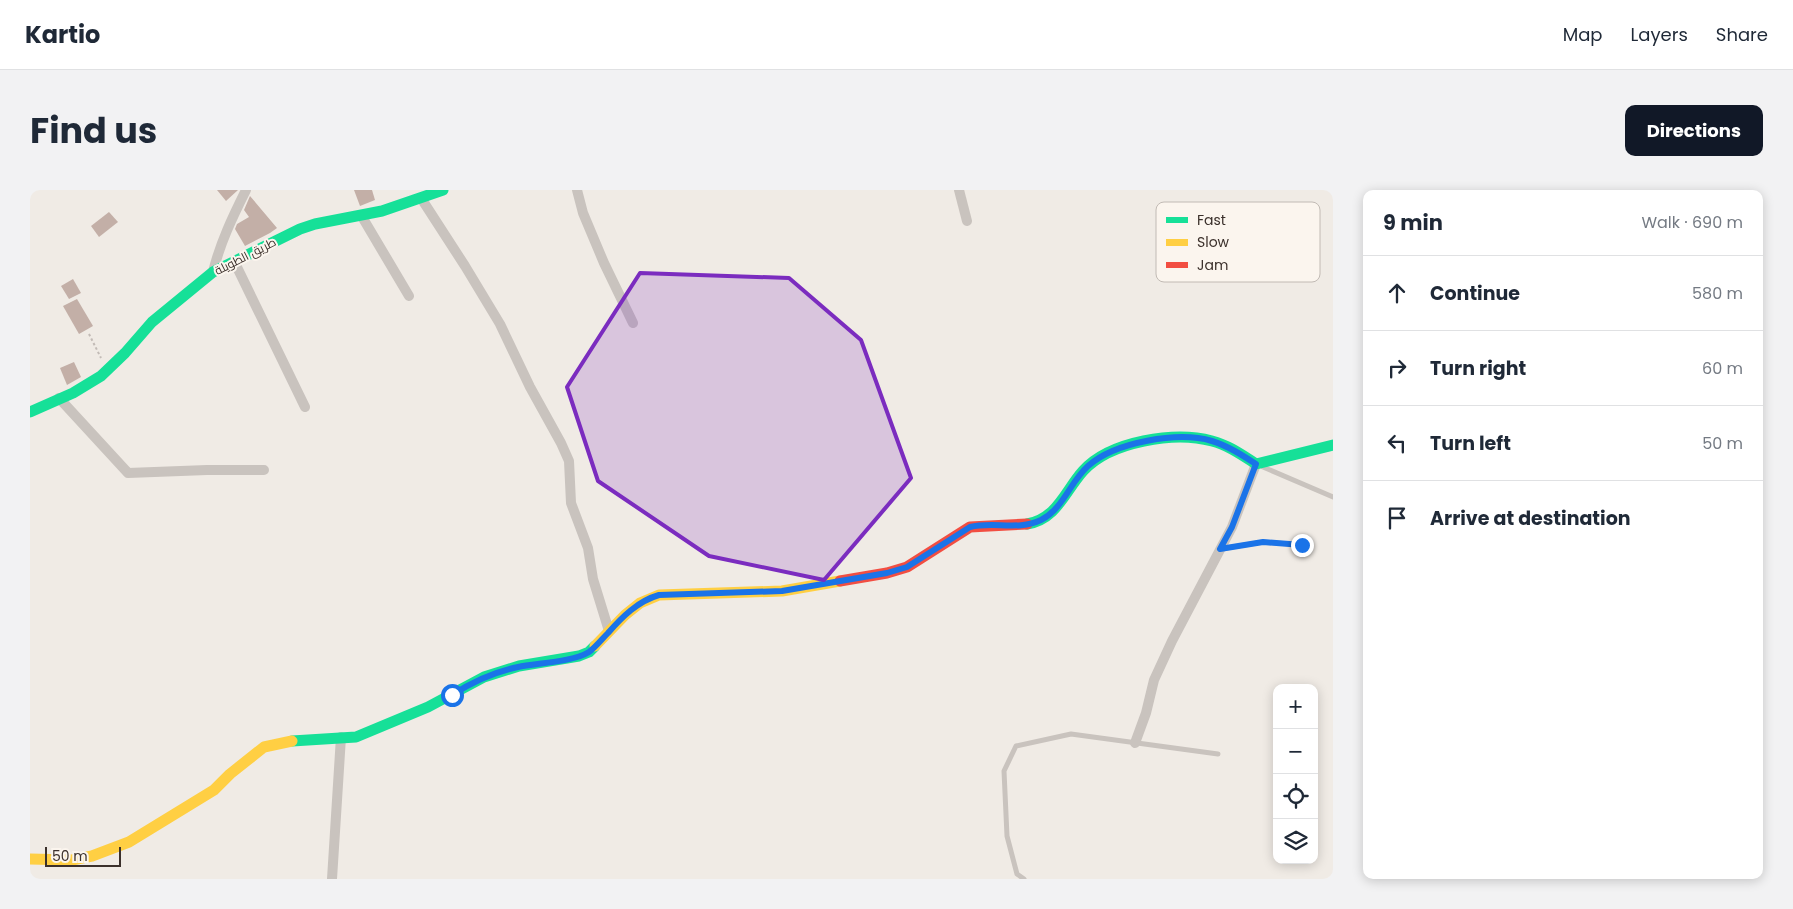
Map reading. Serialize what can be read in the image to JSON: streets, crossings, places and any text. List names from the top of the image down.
{
  "streets": {
    "street": ["طريق الطويلة"]
  },
  "legend": ["Fast", "Slow", "Jam"],
  "scale_bar": "50 m",
  "page": {
    "header": "Kartio",
    "nav": ["Map", "Layers", "Share"],
    "title": "Find us",
    "buttons": "Directions",
    "heading": ["9 min", "Walk · 690 m"],
    "list": [
      ["Continue", "580 m"],
      ["Turn right", "60 m"],
      ["Turn left", "50 m"],
      "Arrive at destination"
    ],
    "map_buttons": ["+", "−"],
    "scale": "50 m"
  }
}
